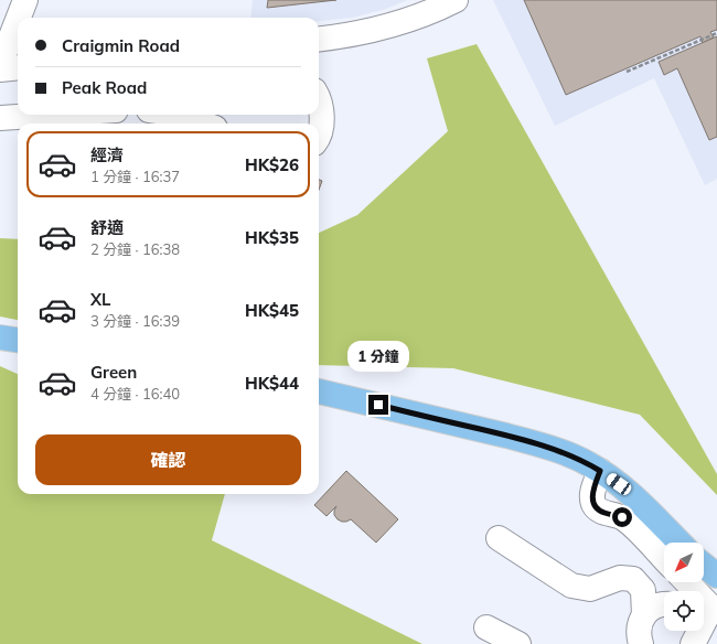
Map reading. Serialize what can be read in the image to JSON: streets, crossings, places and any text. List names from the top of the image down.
{
  "north": "bottom left",
  "page": {
    "banner": ["Craigmin Road", "Peak Road"],
    "list": [
      {
        "name": "經濟",
        "note": "1 分鐘 · 16:37",
        "value": "HK$26"
      },
      {
        "name": "舒適",
        "note": "2 分鐘 · 16:38",
        "value": "HK$35"
      },
      {
        "name": "XL",
        "note": "3 分鐘 · 16:39",
        "value": "HK$45"
      },
      {
        "name": "Green",
        "note": "4 分鐘 · 16:40",
        "value": "HK$44"
      }
    ],
    "bubble": "1 分鐘",
    "buttons": "確認"
  }
}
